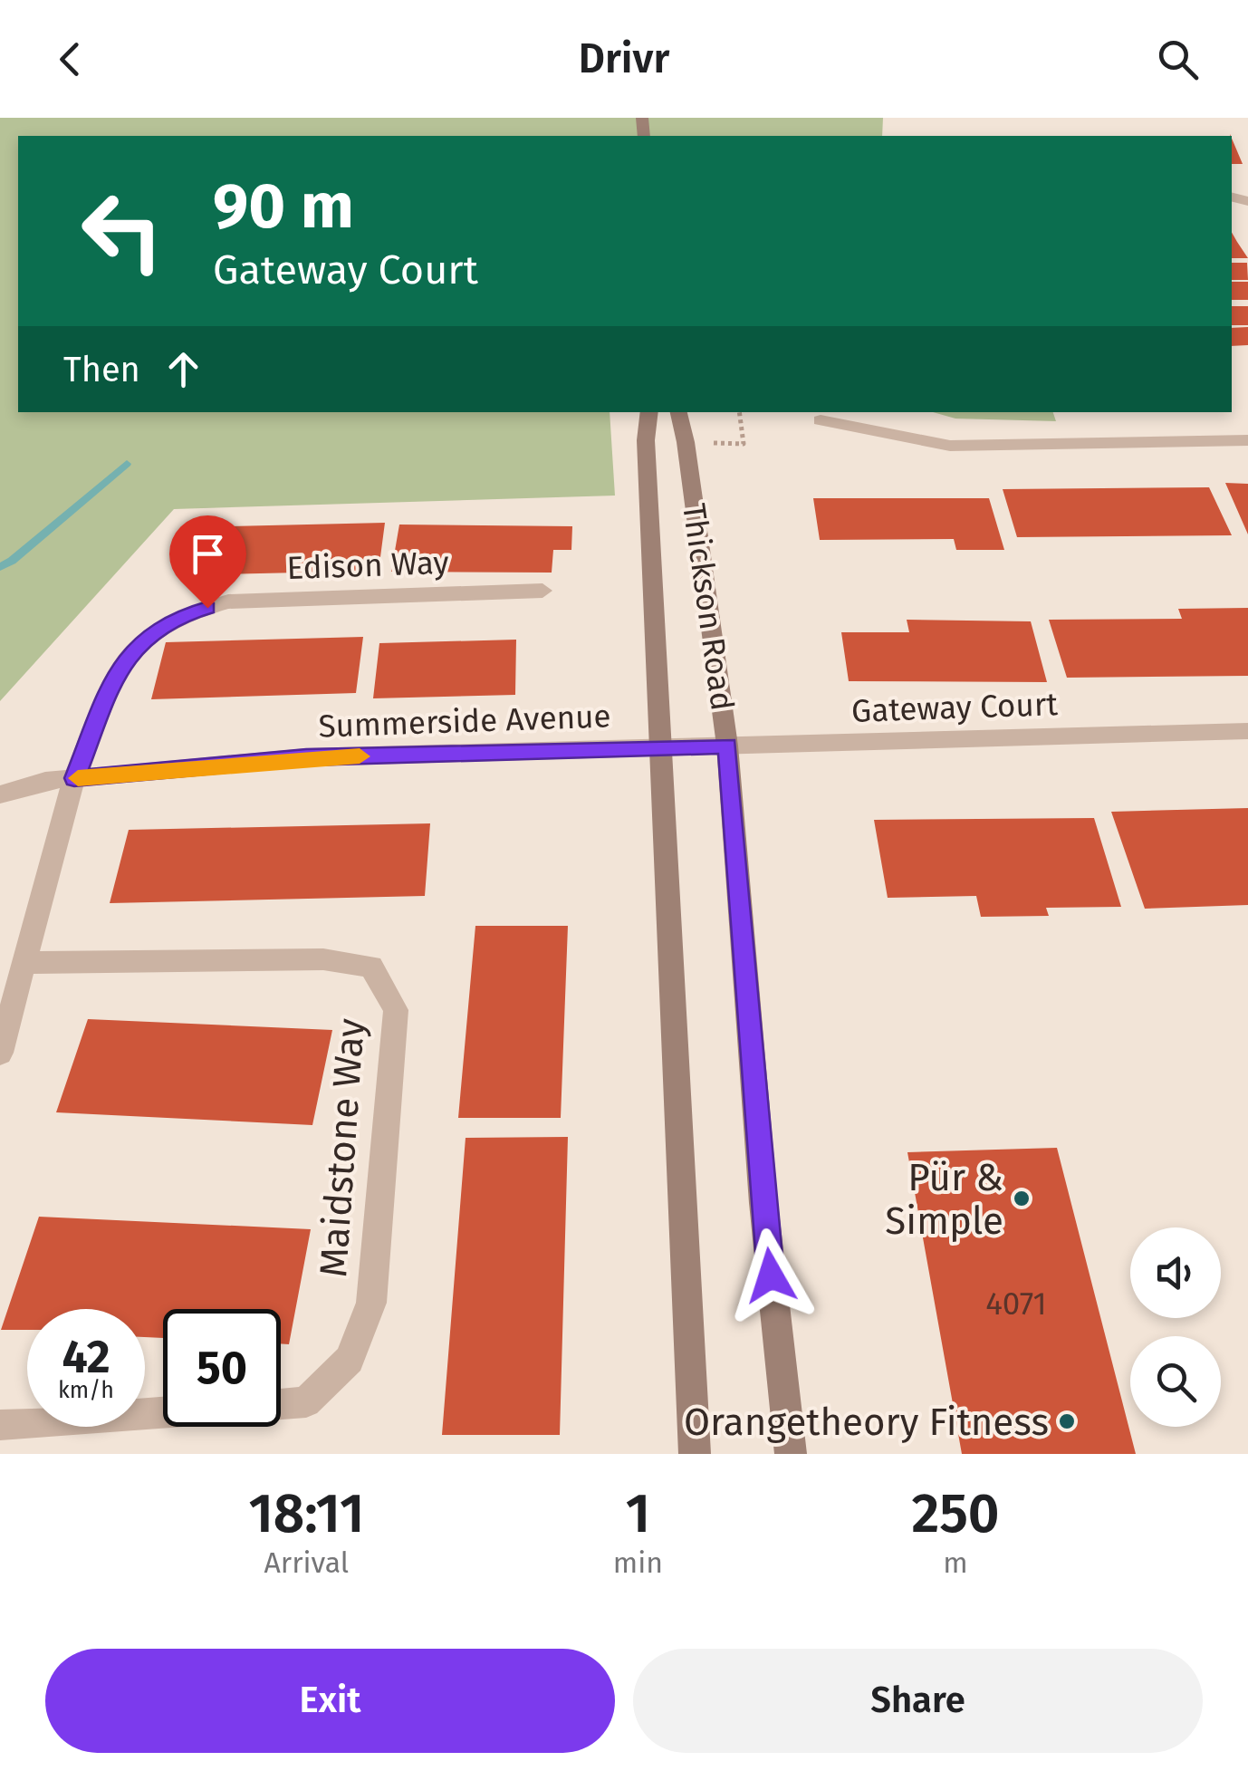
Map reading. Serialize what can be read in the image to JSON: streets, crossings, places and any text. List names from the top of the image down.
{
  "streets": {
    "main road": ["Thickson Road"],
    "street": [
      "Edison Way",
      "Gateway Court",
      "Summerside Avenue",
      "Maidstone Way"
    ]
  },
  "crossings": [
    ["Edison Way", "Summerside Avenue"],
    ["Thickson Road", "Gateway Court"],
    ["Thickson Road", "Summerside Avenue"],
    ["Gateway Court", "Summerside Avenue"]
  ],
  "places": ["Pür & Simple", "Orangetheory Fitness"],
  "house_numbers": ["4071"],
  "page": {
    "header": "Drivr",
    "turn": ["90 m", "Gateway Court"],
    "then": "Then",
    "speed": "42 km/h",
    "limit": "50",
    "eta": [
      "18:11",
      "Arrival",
      "1",
      "min",
      "250",
      "m"
    ],
    "buttons": ["Exit", "Share"]
  }
}
